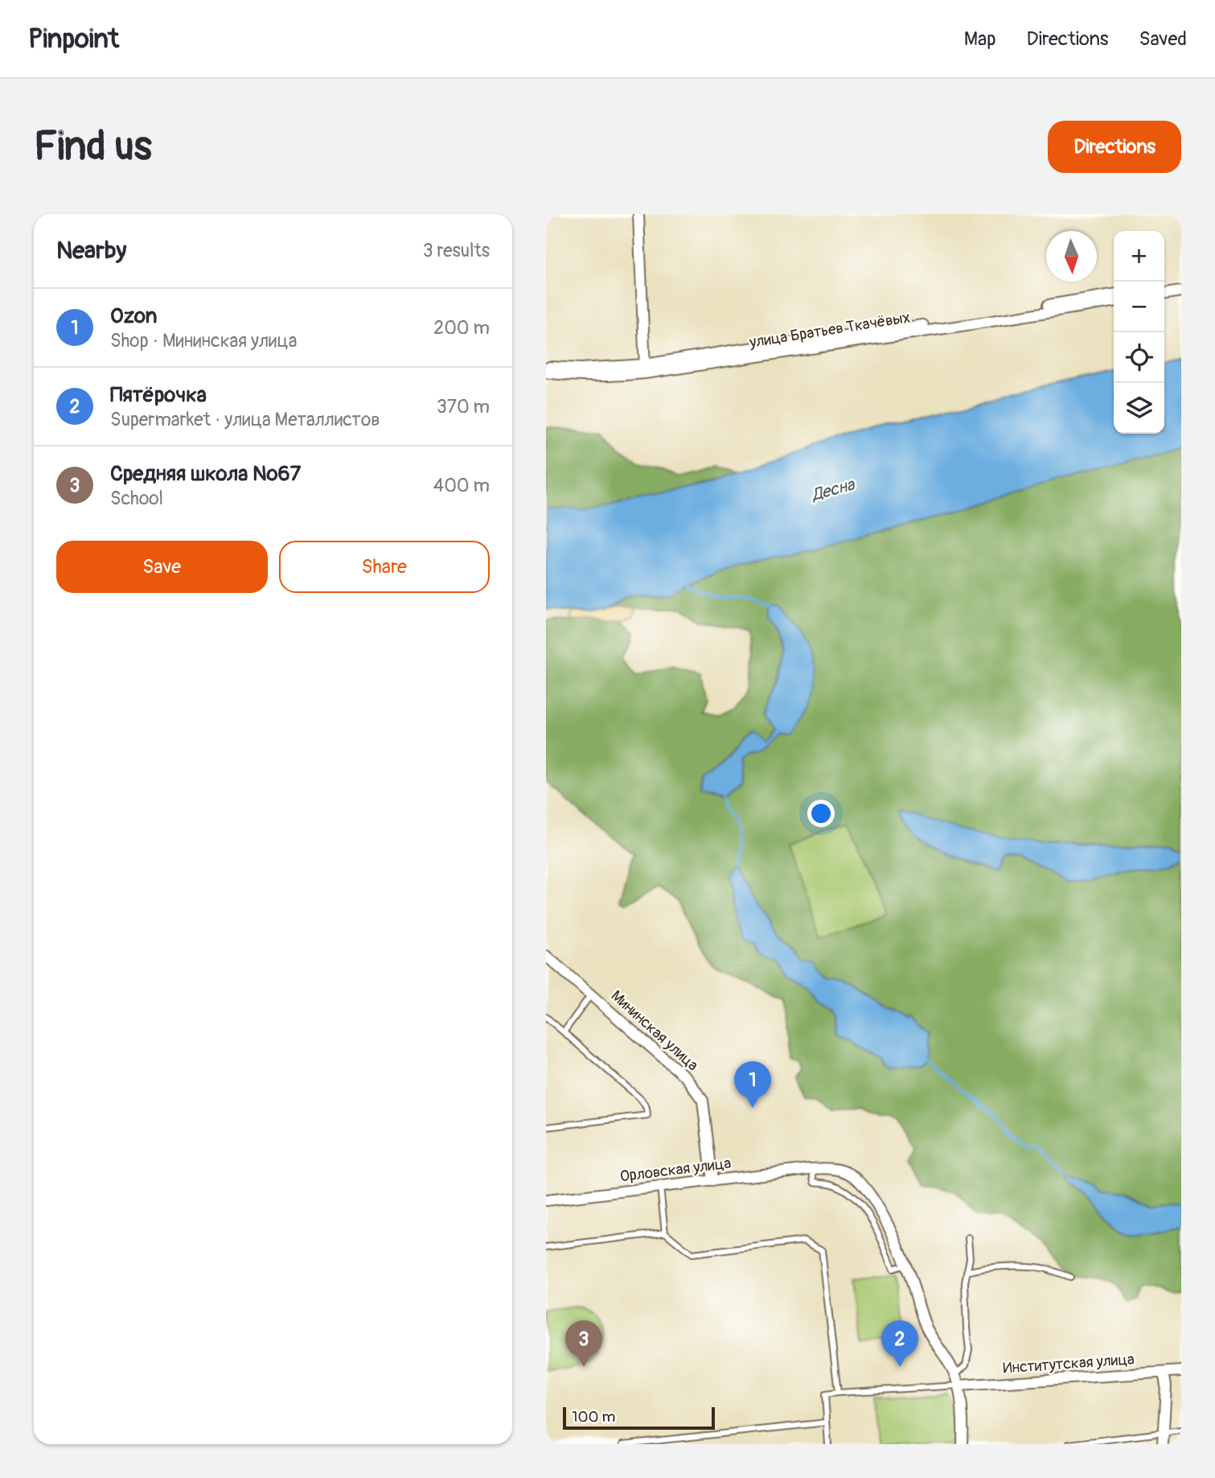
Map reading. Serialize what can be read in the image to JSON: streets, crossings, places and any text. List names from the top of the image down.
{
  "streets": {
    "street": [
      "улица Братьев Ткачёвых",
      "Мининская улица",
      "Орловская улица",
      "Институтская улица"
    ]
  },
  "crossings": [
    ["Мининская улица", "Орловская улица"],
    ["Орловская улица", "Институтская улица"]
  ],
  "water": ["Десна"],
  "scale_bar": "100 m",
  "north": "bottom",
  "page": {
    "header": "Pinpoint",
    "nav": ["Map", "Directions", "Saved"],
    "buttons": [
      "Directions",
      ["Save", "Share"]
    ],
    "title": "Find us",
    "heading": ["Nearby", "3 results"],
    "map_buttons": ["+", "−"],
    "list": [
      {
        "mark": "1",
        "name": "Ozon",
        "note": "Shop · Мининская улица",
        "value": "200 m"
      },
      {
        "mark": "2",
        "name": "Пятёрочка",
        "note": "Supermarket · улица Металлистов",
        "value": "370 m"
      },
      {
        "mark": "3",
        "name": "Средняя школа №67",
        "note": "School",
        "value": "400 m"
      }
    ],
    "pins": ["1", "2", "3"],
    "scale": "100 m"
  }
}
